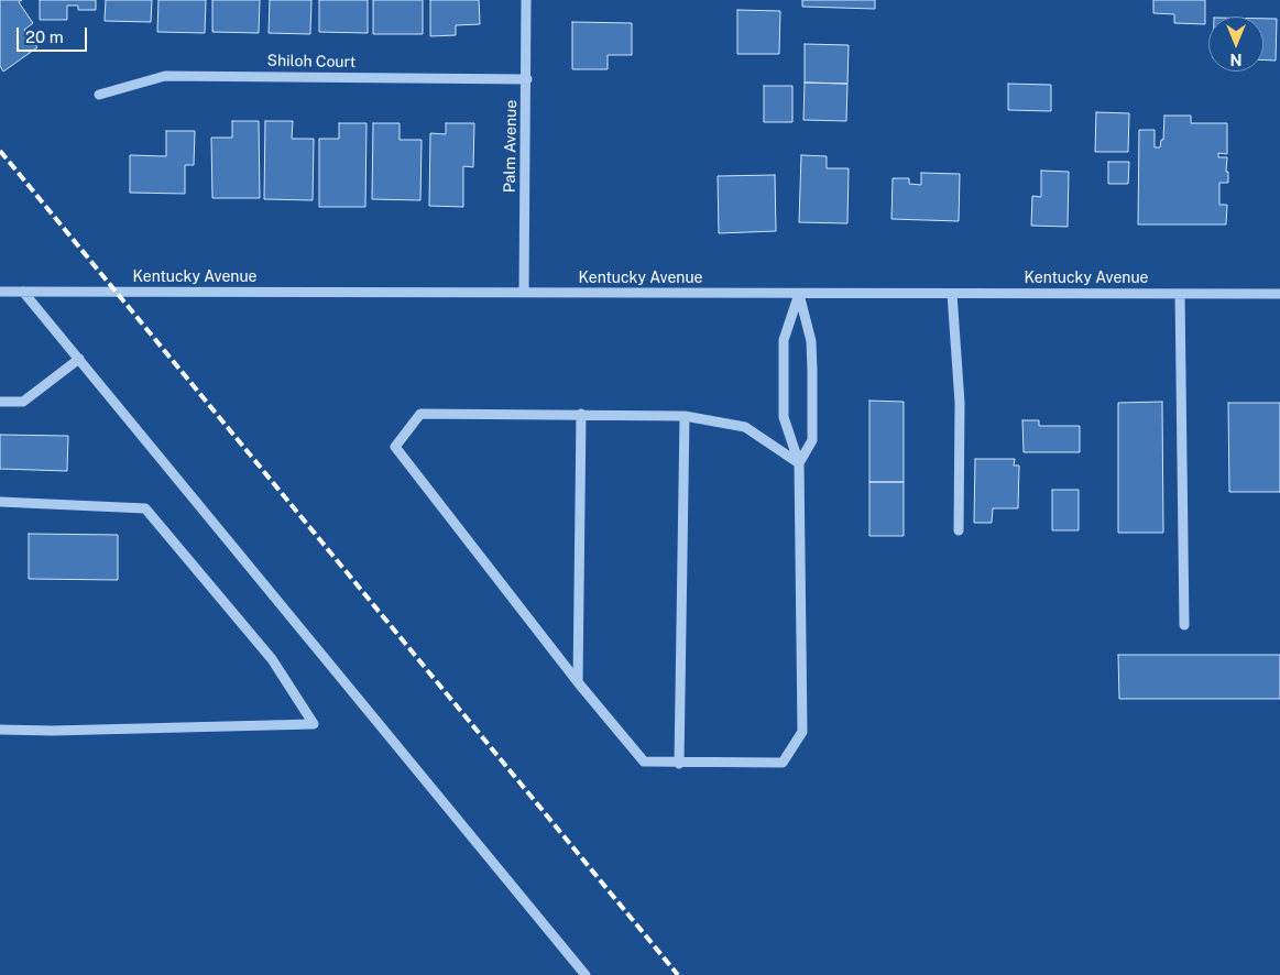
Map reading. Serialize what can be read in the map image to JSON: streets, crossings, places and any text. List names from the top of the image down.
{
  "streets": {
    "street": ["Shiloh Court", "Palm Avenue", "Kentucky Avenue"]
  },
  "crossings": [
    ["Shiloh Court", "Palm Avenue"],
    ["Palm Avenue", "Kentucky Avenue"]
  ],
  "scale_bar": "20 m",
  "north": "bottom"
}
